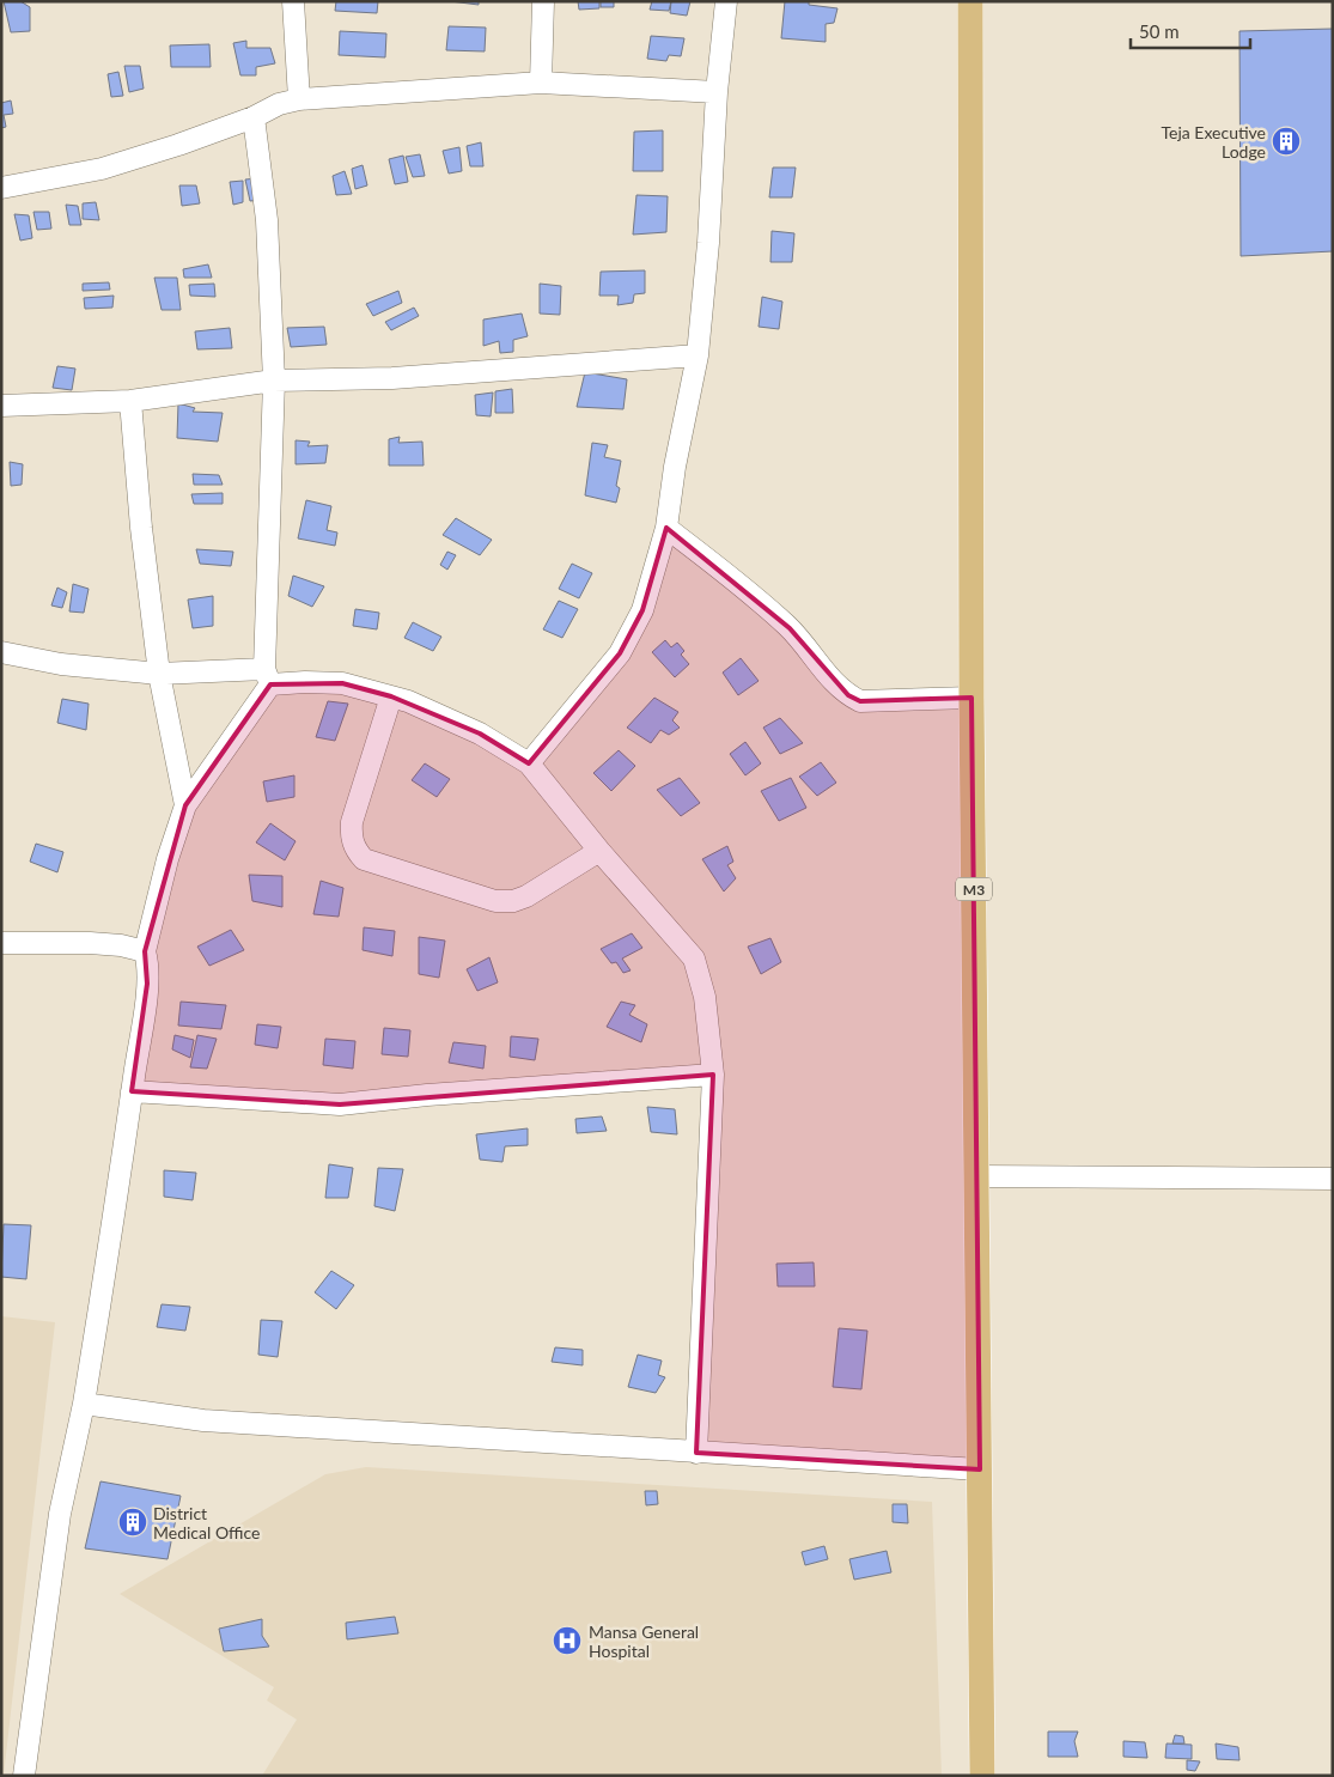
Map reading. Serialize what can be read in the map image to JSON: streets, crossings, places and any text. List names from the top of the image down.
{
  "streets": {
    "main road": ["M3"]
  },
  "places": {
    "building": ["Teja Executive Lodge", "District Medical Office"],
    "hospital": ["Mansa General Hospital"]
  },
  "scale_bar": "50 m"
}
